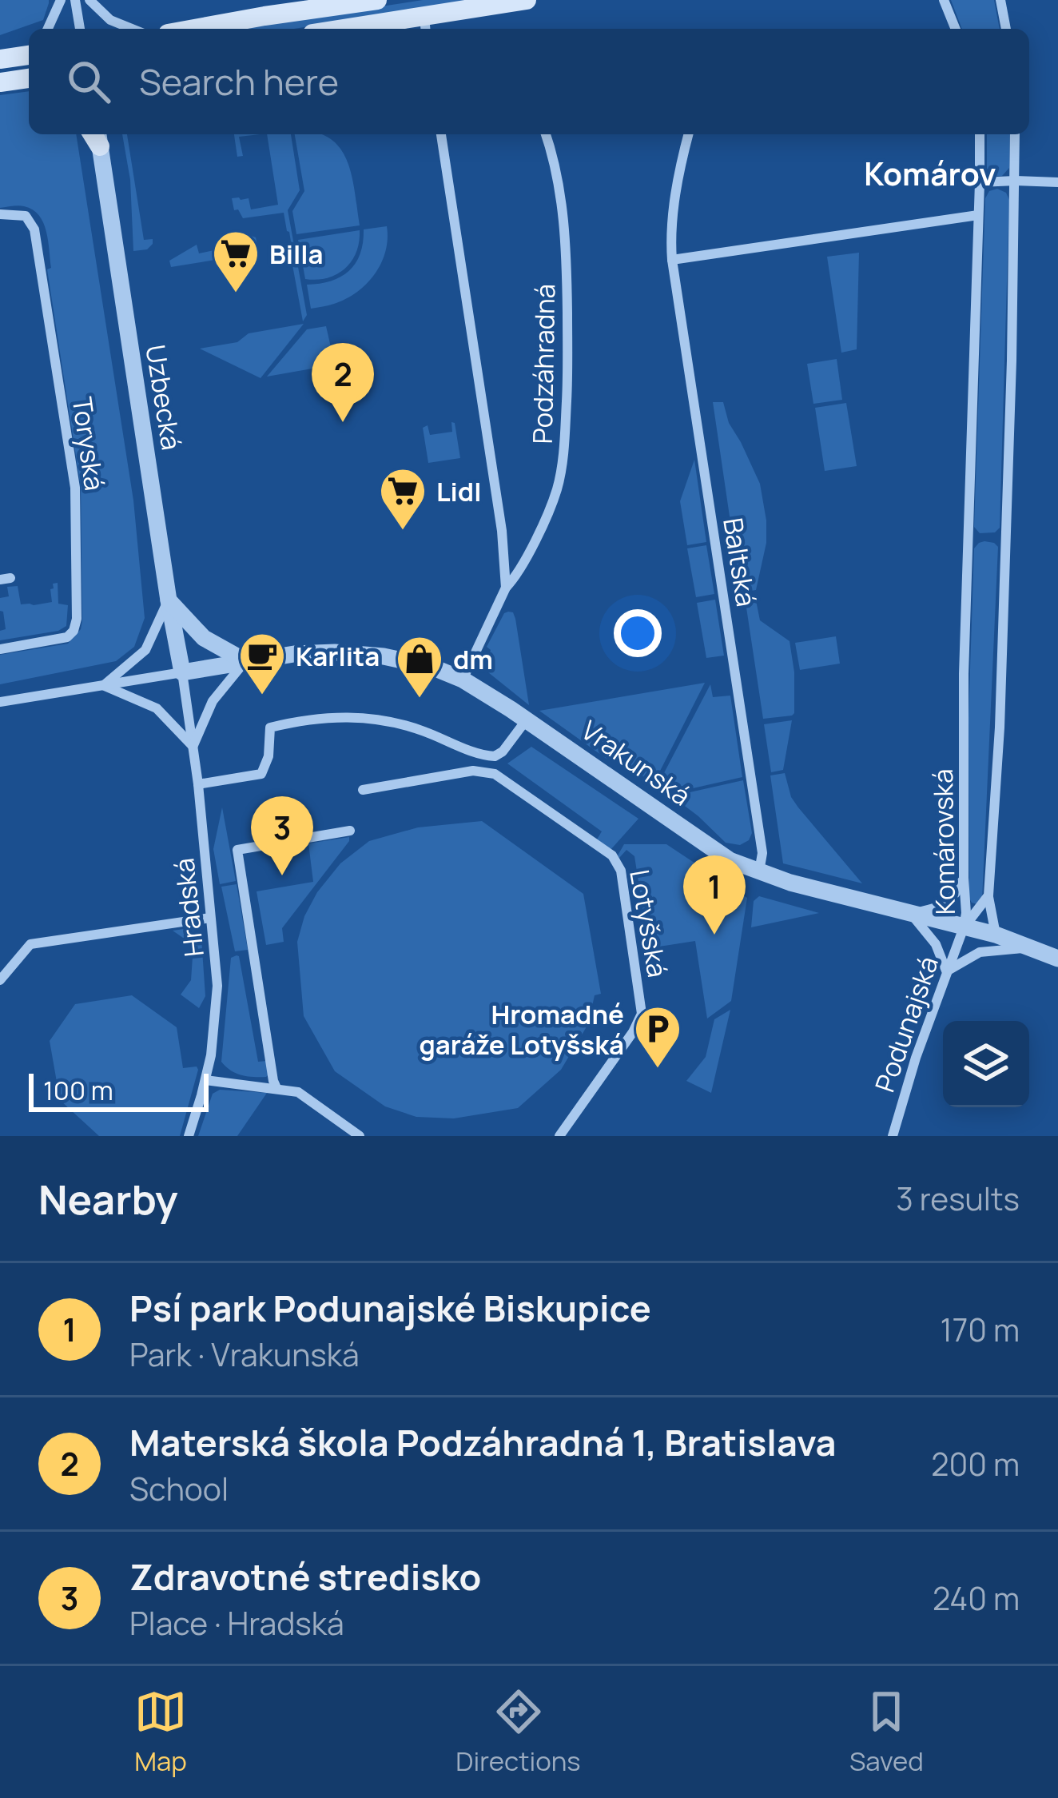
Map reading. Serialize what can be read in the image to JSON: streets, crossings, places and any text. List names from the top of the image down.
{
  "streets": {
    "street": [
      "Podzáhradná",
      "Uzbecká",
      "Toryská",
      "Baltská",
      "Vrakunská",
      "Komárovská",
      "Hradská",
      "Lotyšská",
      "Podunajská"
    ]
  },
  "crossings": [
    ["Podzáhradná", "Vrakunská"],
    ["Uzbecká", "Vrakunská"],
    ["Uzbecká", "Hradská"],
    ["Baltská", "Vrakunská"],
    ["Vrakunská", "Komárovská"],
    ["Vrakunská", "Hradská"],
    ["Vrakunská", "Podunajská"],
    ["Komárovská", "Podunajská"]
  ],
  "districts": ["Komárov"],
  "places": {
    "supermarket": ["Billa", "Lidl"],
    "cafe": ["Karlita"],
    "shop": ["dm"],
    "parking": ["Hromadné garáže Lotyšská"]
  },
  "scale_bar": "100 m",
  "page": {
    "search": "Search here",
    "pins": ["2", "3", "1"],
    "scale": "100 m",
    "heading": ["Nearby", "3 results"],
    "list": [
      {
        "mark": "1",
        "name": "Psí park Podunajské Biskupice",
        "note": "Park · Vrakunská",
        "value": "170 m"
      },
      {
        "mark": "2",
        "name": "Materská škola Podzáhradná 1, Bratislava",
        "note": "School",
        "value": "200 m"
      },
      {
        "mark": "3",
        "name": "Zdravotné stredisko",
        "note": "Place · Hradská",
        "value": "240 m"
      }
    ],
    "nav": ["Map", "Directions", "Saved"]
  }
}
